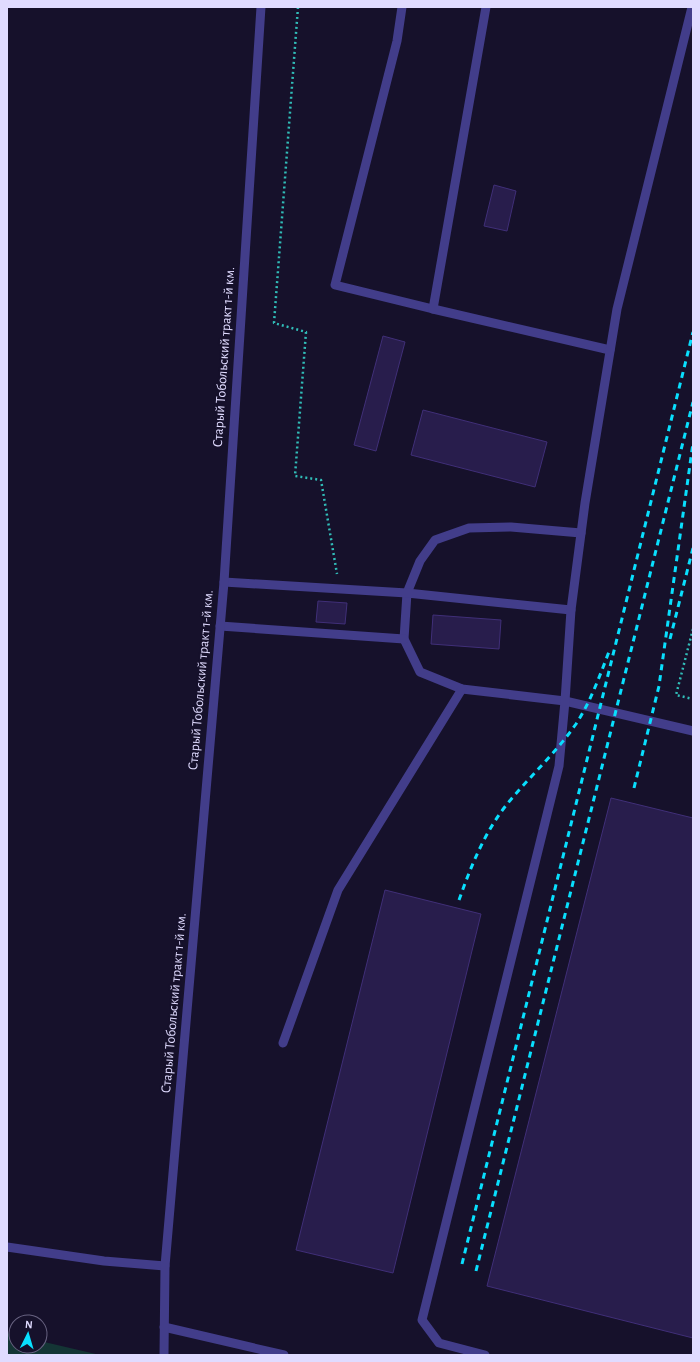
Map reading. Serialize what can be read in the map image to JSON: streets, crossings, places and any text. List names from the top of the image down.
{
  "streets": {
    "lane": ["Старый Тобольский тракт 1-й км."]
  },
  "north": "top"
}
